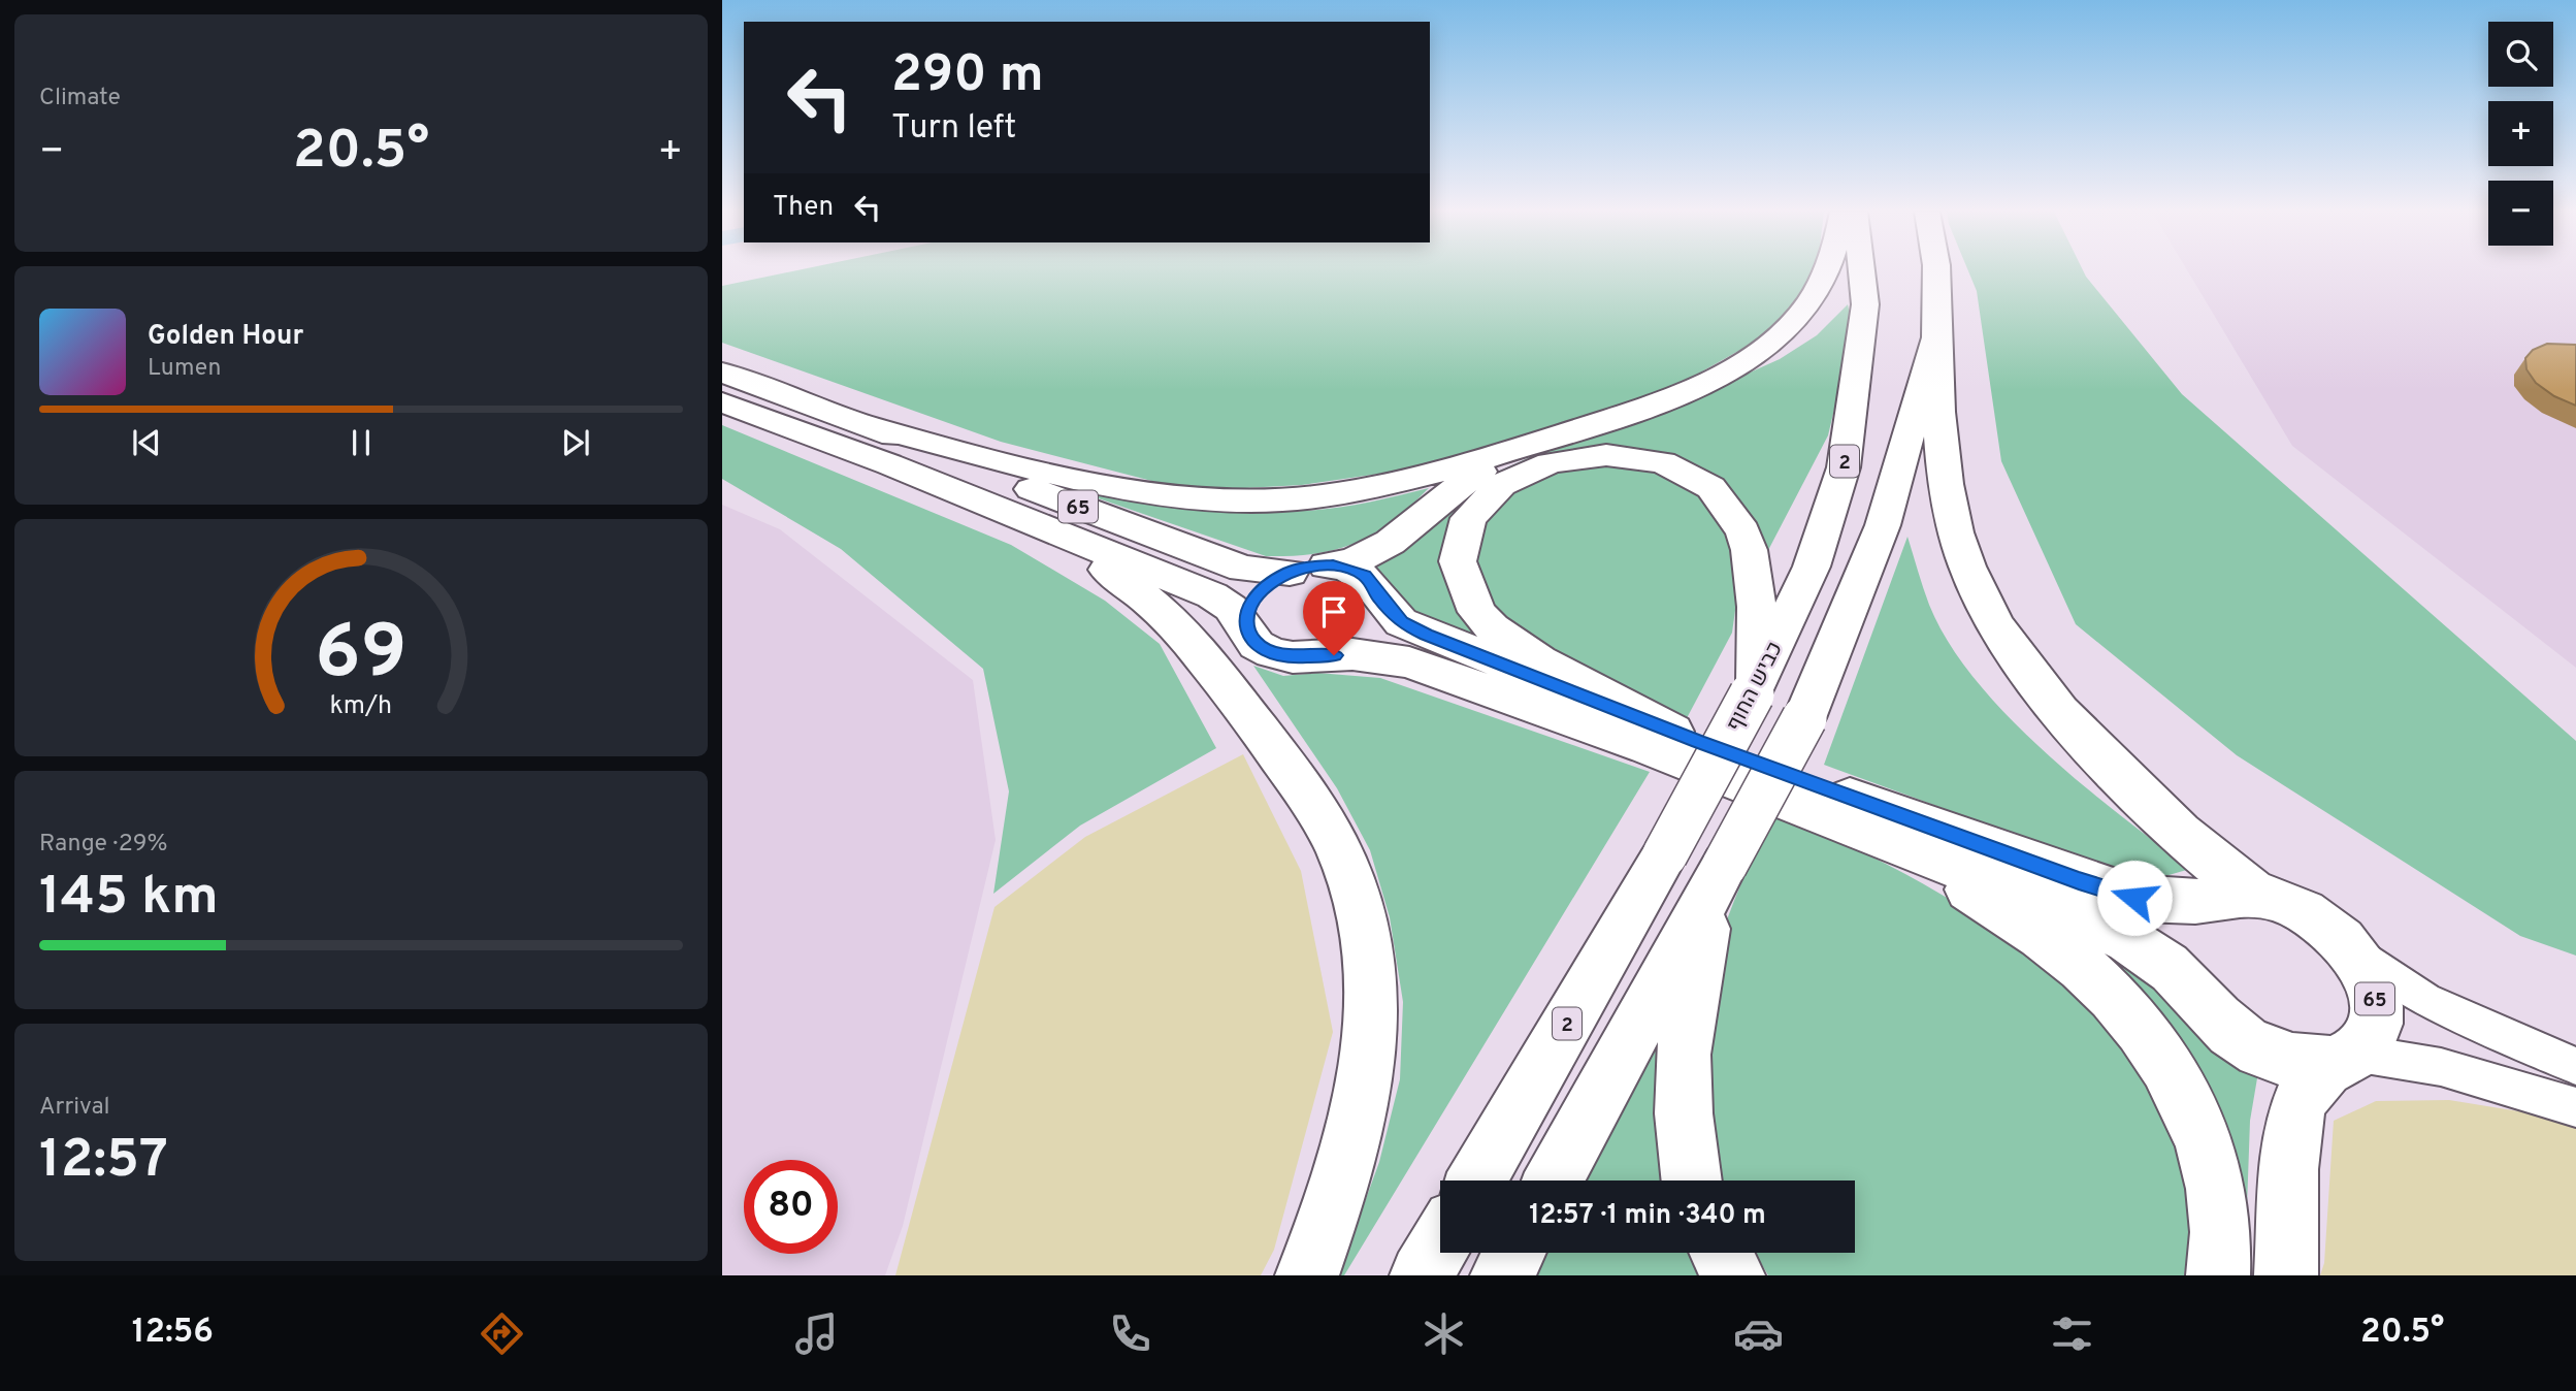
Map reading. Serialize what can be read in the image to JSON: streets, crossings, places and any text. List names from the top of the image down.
{
  "streets": {
    "highway": ["2", "65", "כביש החוף"]
  },
  "page": {
    "tile": [
      "Climate",
      ["Range · 29%", "145 km"],
      ["Arrival", "12:57"]
    ],
    "map_buttons": ["+", "−"],
    "turn": ["290 m", "Turn left"],
    "heat": ["−", "20.5°", "+"],
    "then": "Then",
    "song": ["Golden Hour", "Lumen"],
    "limit": "80",
    "trip": "12:57 · 1 min · 340 m",
    "tabs": ["12:56", "20.5°"],
    "gauge": ["69", "km/h"]
  }
}
